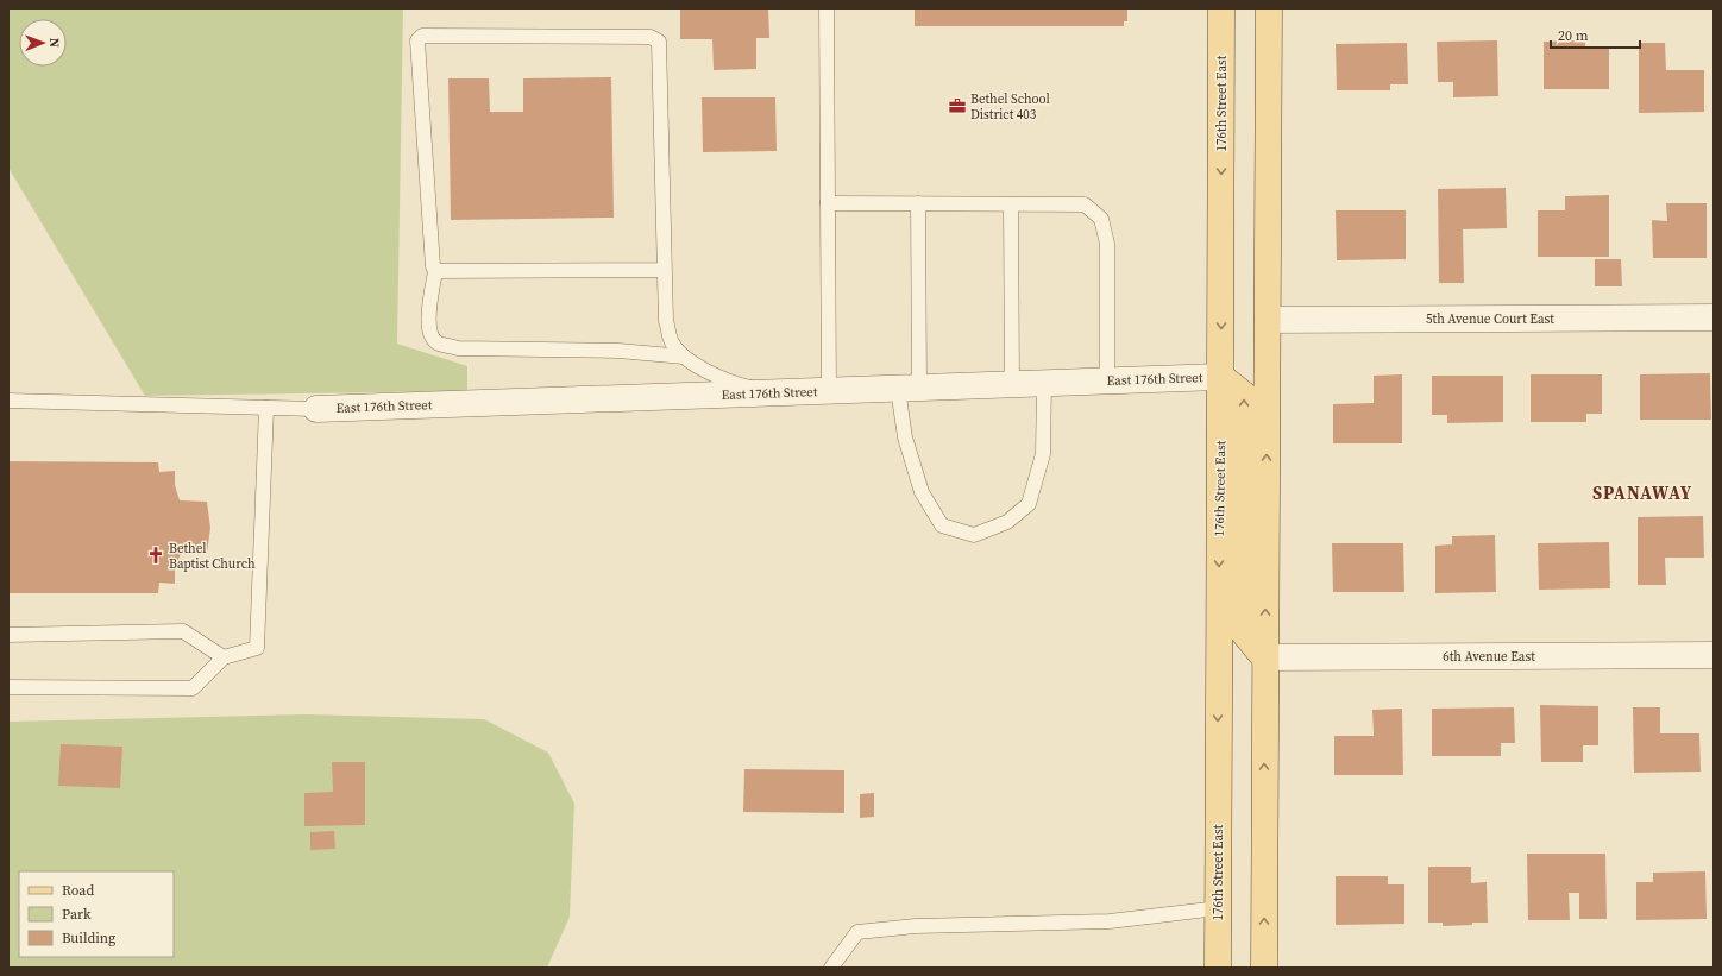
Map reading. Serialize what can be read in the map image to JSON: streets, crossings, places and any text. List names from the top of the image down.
{
  "streets": {
    "main road": ["176th Street East"],
    "street": ["5th Avenue Court East", "East 176th Street", "6th Avenue East"]
  },
  "crossings": [
    ["176th Street East", "East 176th Street"]
  ],
  "districts": ["SPANAWAY"],
  "places": {
    "office": ["Bethel School District 403"],
    "church": ["Bethel Baptist Church"]
  },
  "legend": ["Road", "Park", "Building"],
  "scale_bar": "20 m",
  "north": "right"
}
